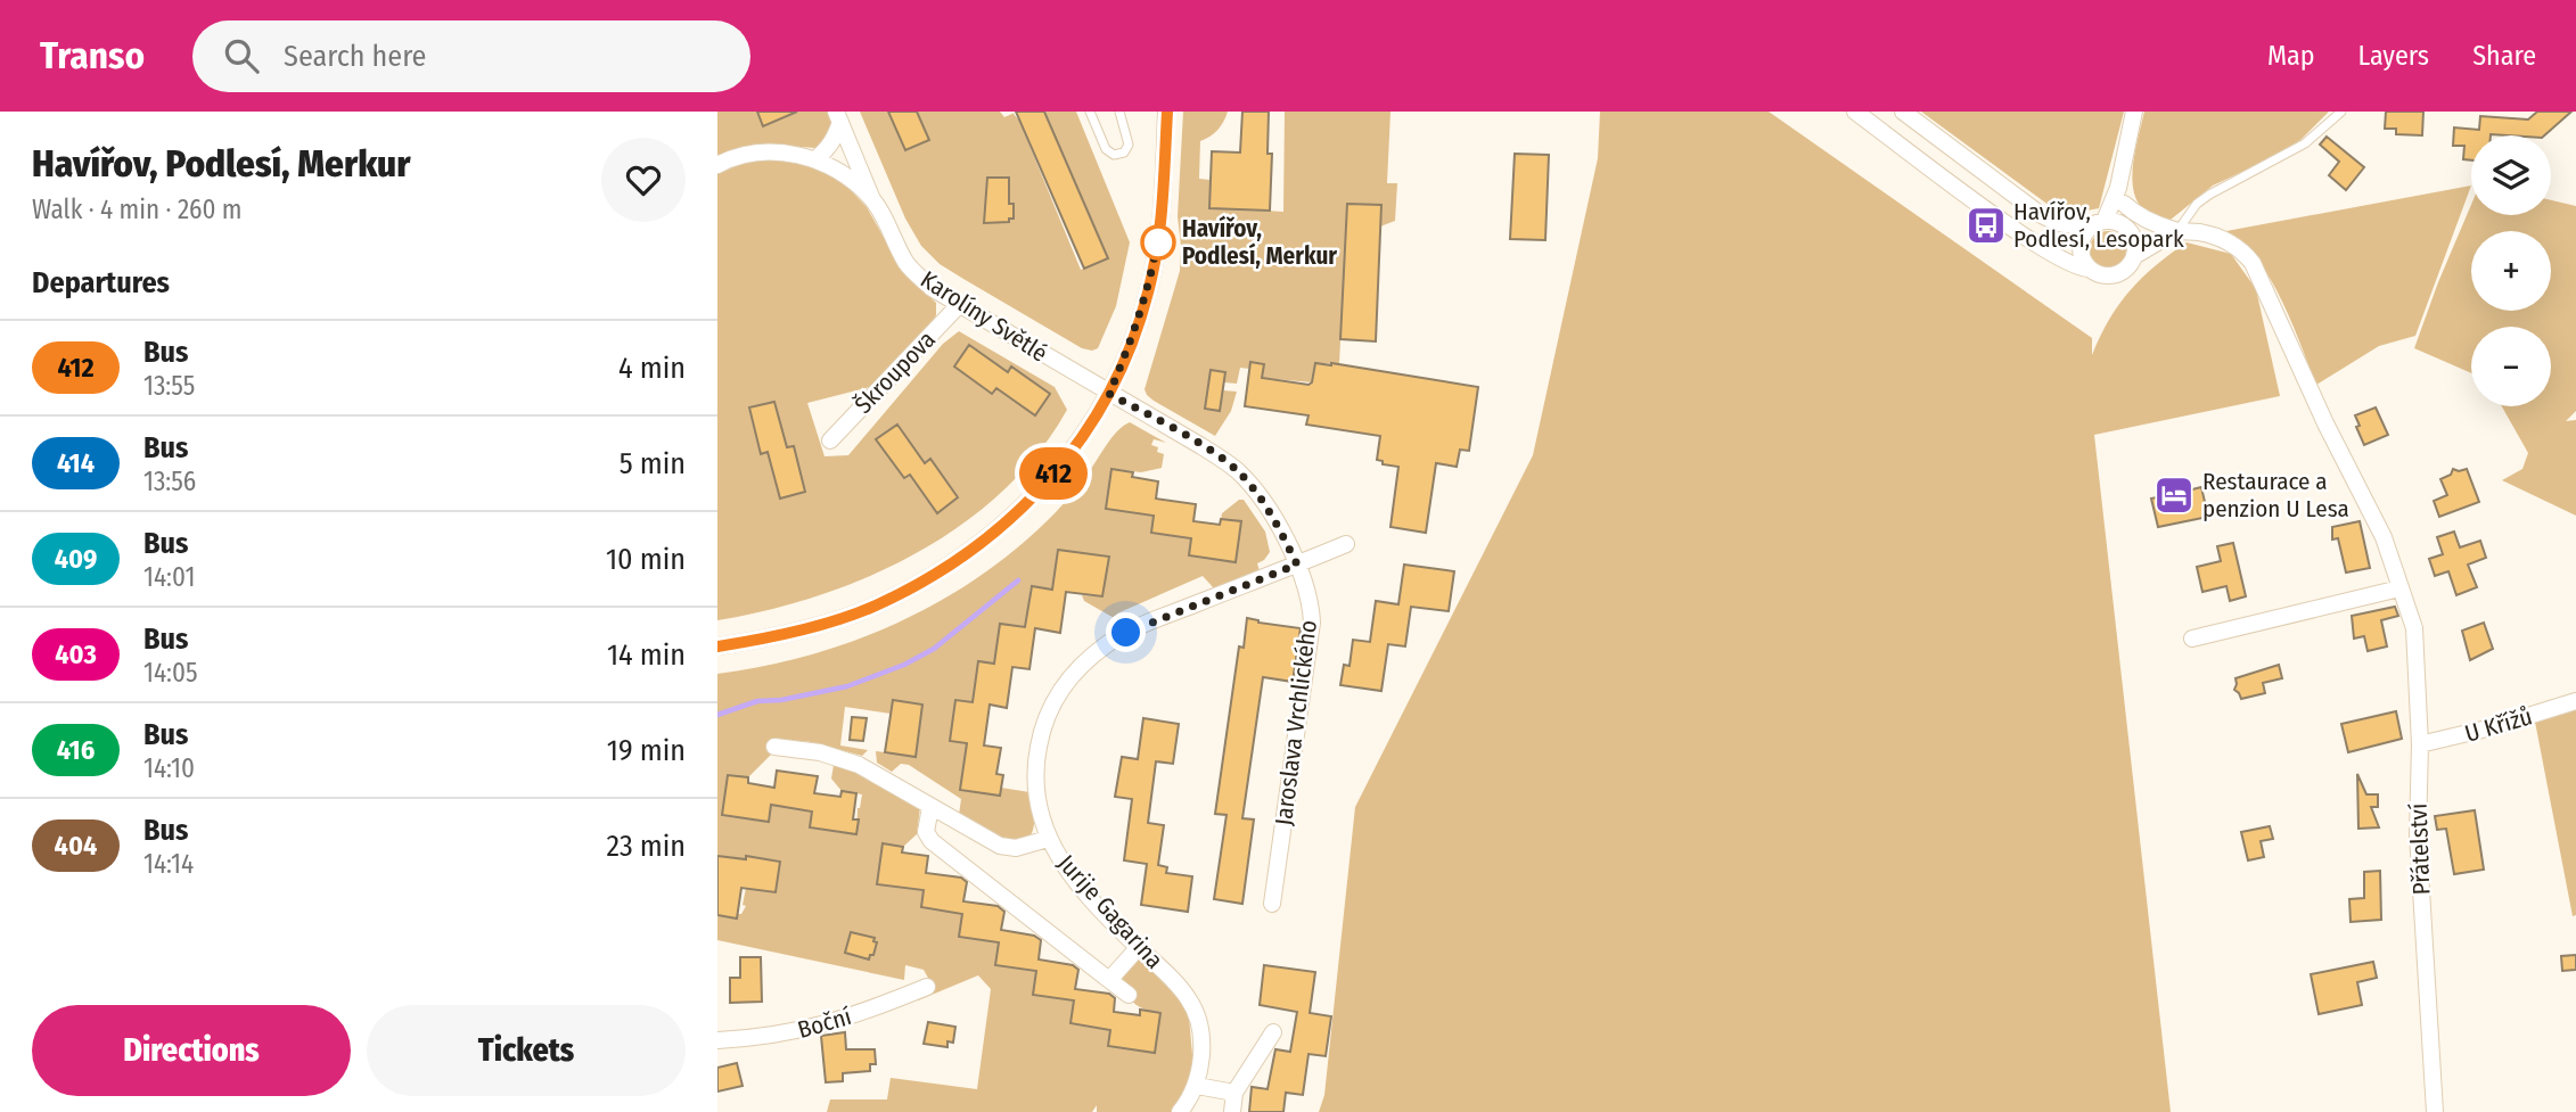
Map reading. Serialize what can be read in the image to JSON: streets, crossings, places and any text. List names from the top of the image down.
{
  "streets": {
    "street": [
      "Karolíny Světlé",
      "Škroupova",
      "Jaroslava Vrchlického",
      "U Křížů",
      "Přátelství",
      "Jurije Gagarina",
      "Boční"
    ]
  },
  "crossings": [
    ["Karolíny Světlé", "Škroupova"],
    ["Karolíny Světlé", "Jaroslava Vrchlického"],
    ["Jaroslava Vrchlického", "Jurije Gagarina"],
    ["U Křížů", "Přátelství"]
  ],
  "places": {
    "bus stop": ["Havířov, Podlesí, Lesopark"],
    "other": ["Havířov, Podlesí, Merkur"],
    "hotel": ["Restaurace a penzion U Lesa"]
  },
  "lines": ["bus line 412"],
  "page": {
    "header": "Transo",
    "search": "Search here",
    "nav": ["Map", "Layers", "Share"],
    "heading": [
      ["Havířov, Podlesí, Merkur", "Walk · 4 min · 260 m"],
      "Departures"
    ],
    "on_map": "412",
    "map_buttons": ["+", "−"],
    "list": [
      {
        "mark": "412",
        "name": "Bus",
        "note": "13:55",
        "value": "4 min"
      },
      {
        "mark": "414",
        "name": "Bus",
        "note": "13:56",
        "value": "5 min"
      },
      {
        "mark": "409",
        "name": "Bus",
        "note": "14:01",
        "value": "10 min"
      },
      {
        "mark": "403",
        "name": "Bus",
        "note": "14:05",
        "value": "14 min"
      },
      {
        "mark": "416",
        "name": "Bus",
        "note": "14:10",
        "value": "19 min"
      },
      {
        "mark": "404",
        "name": "Bus",
        "note": "14:14",
        "value": "23 min"
      }
    ],
    "buttons": ["Directions", "Tickets"]
  }
}
